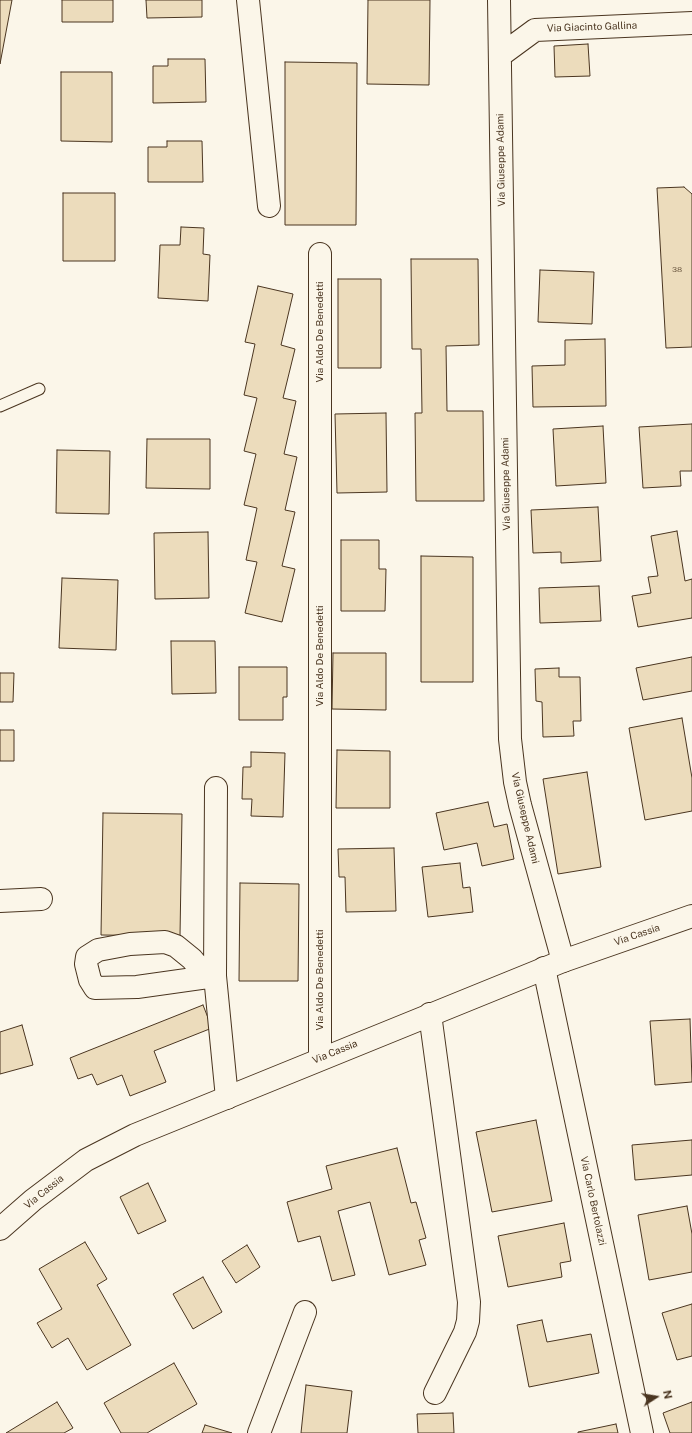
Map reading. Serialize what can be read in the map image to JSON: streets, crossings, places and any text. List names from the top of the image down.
{
  "streets": {
    "street": [
      "Via Giacinto Gallina",
      "Via Giuseppe Adami",
      "Via Aldo De Benedetti",
      "Via Cassia",
      "Via Carlo Bertolazzi"
    ]
  },
  "crossings": [
    ["Via Giacinto Gallina", "Via Giuseppe Adami"],
    ["Via Giuseppe Adami", "Via Cassia"],
    ["Via Giuseppe Adami", "Via Carlo Bertolazzi"],
    ["Via Aldo De Benedetti", "Via Cassia"],
    ["Via Cassia", "Via Carlo Bertolazzi"]
  ],
  "house_numbers": ["38"],
  "north": "right"
}
